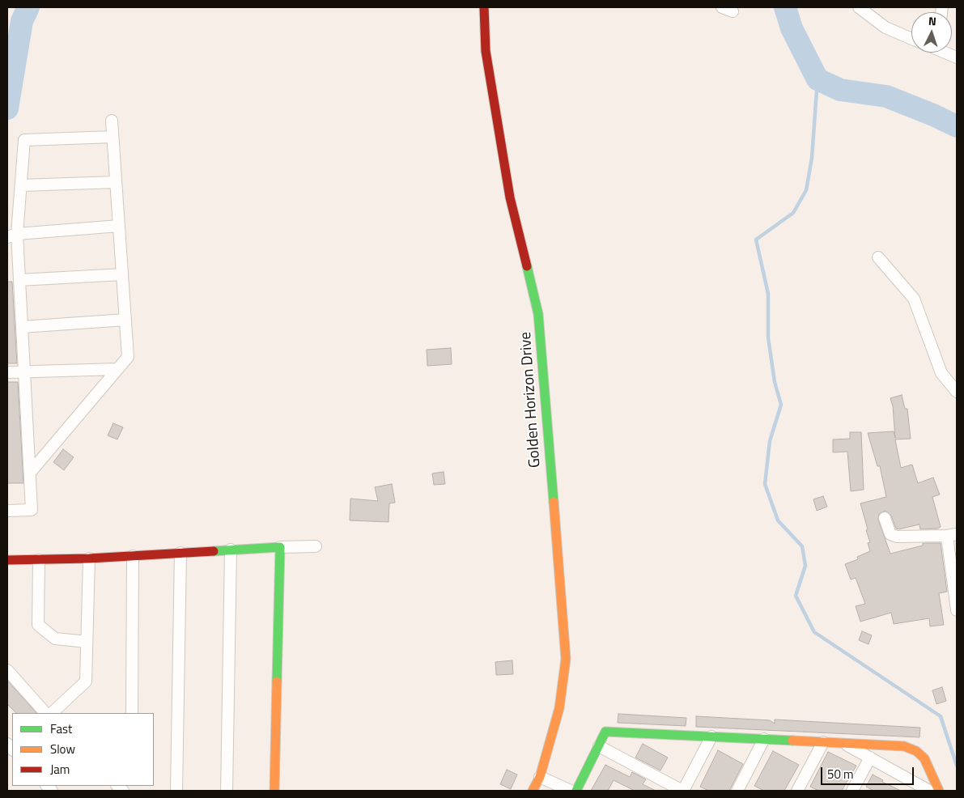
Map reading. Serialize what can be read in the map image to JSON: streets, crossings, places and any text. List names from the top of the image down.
{
  "streets": {
    "street": ["Golden Horizon Drive"]
  },
  "legend": ["Fast", "Slow", "Jam"],
  "scale_bar": "50 m",
  "north": "top"
}
